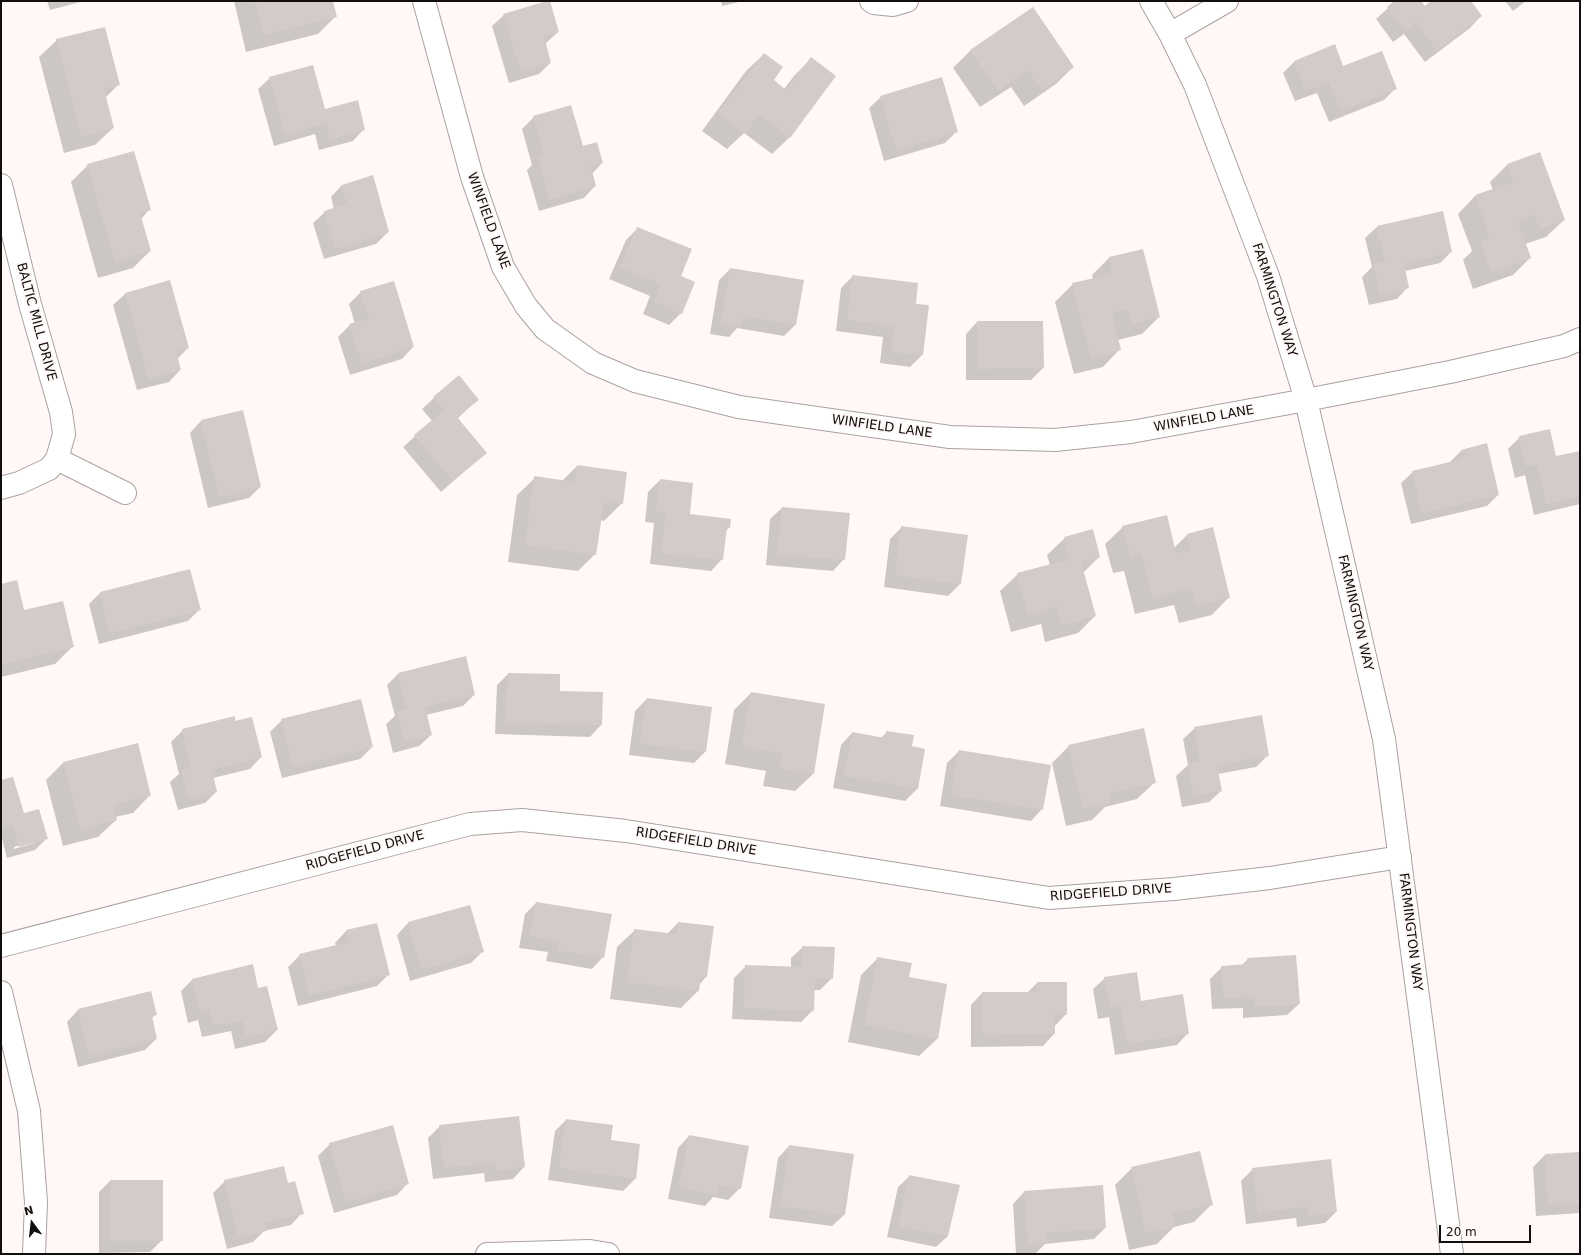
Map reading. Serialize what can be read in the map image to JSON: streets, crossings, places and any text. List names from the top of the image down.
{
  "streets": {
    "street": [
      "WINFIELD LANE",
      "FARMINGTON WAY",
      "BALTIC MILL DRIVE",
      "RIDGEFIELD DRIVE"
    ]
  },
  "crossings": [
    ["WINFIELD LANE", "FARMINGTON WAY"],
    ["FARMINGTON WAY", "RIDGEFIELD DRIVE"]
  ],
  "scale_bar": "20 m",
  "north": "top"
}
